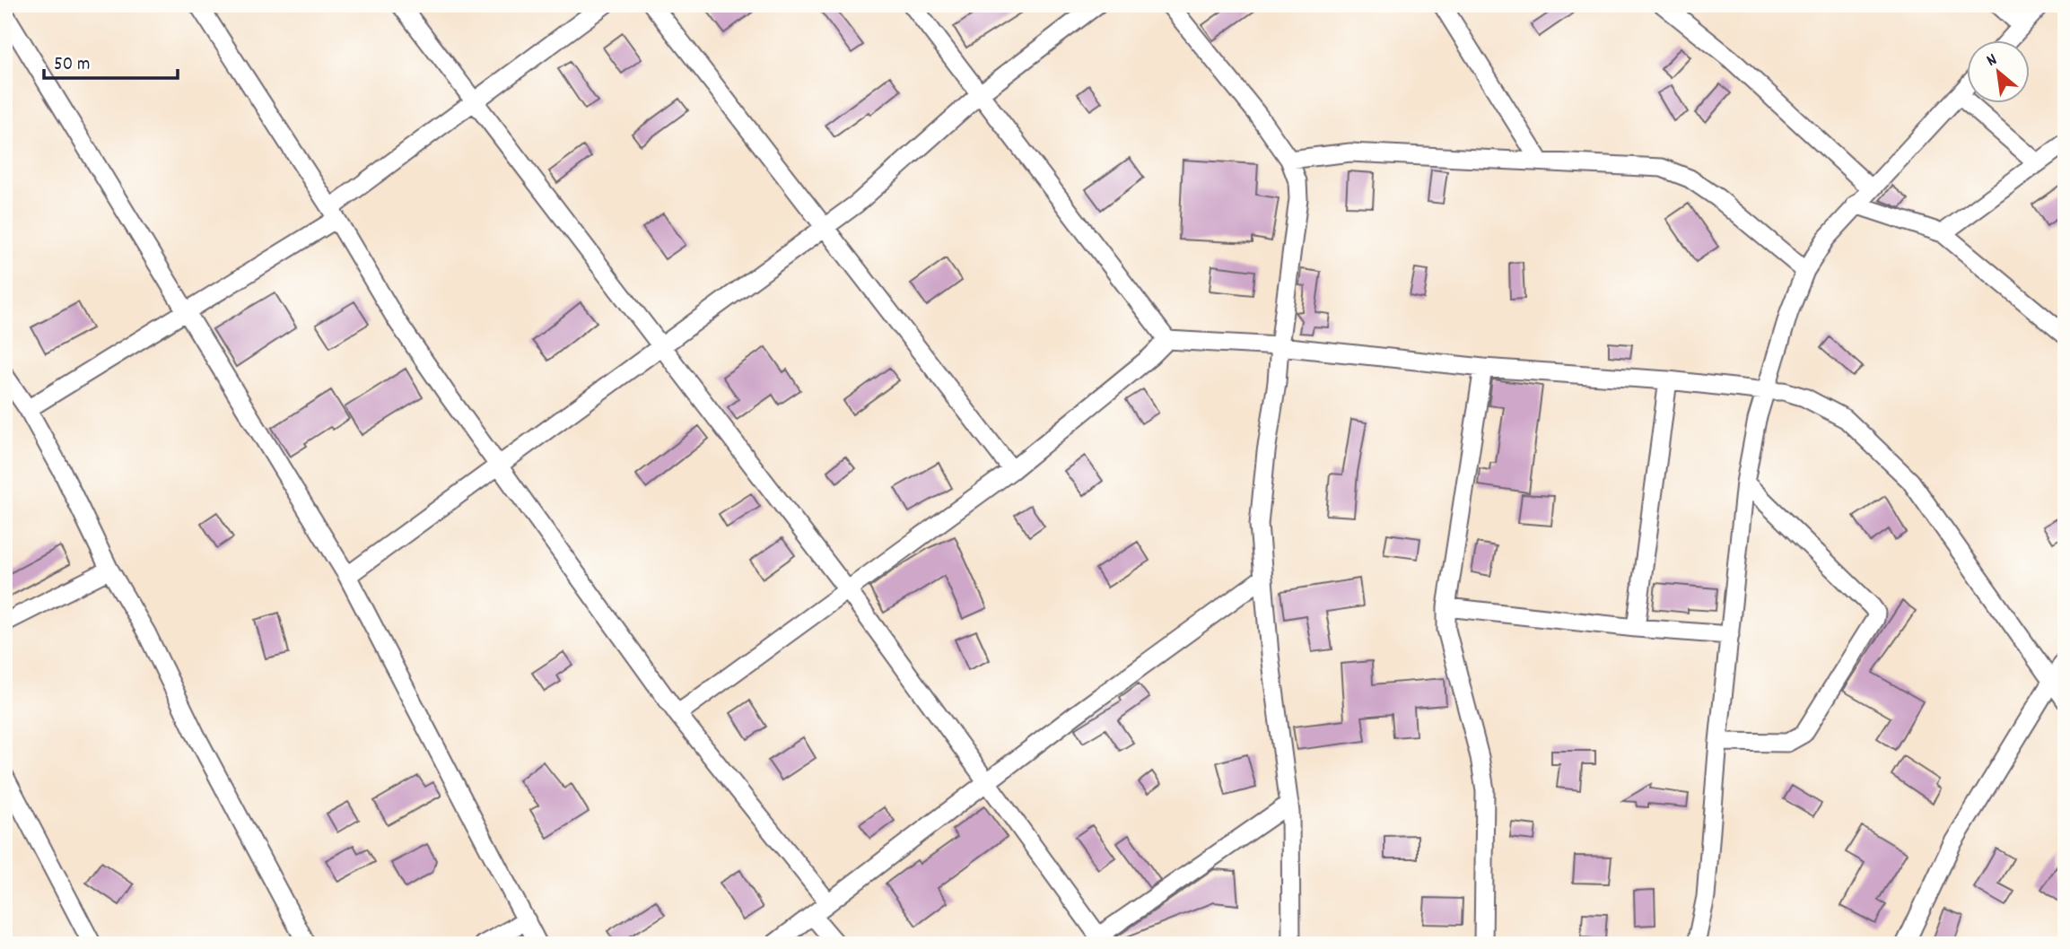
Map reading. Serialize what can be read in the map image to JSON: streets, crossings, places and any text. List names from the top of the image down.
{
  "scale_bar": "50 m",
  "north": "top left"
}
